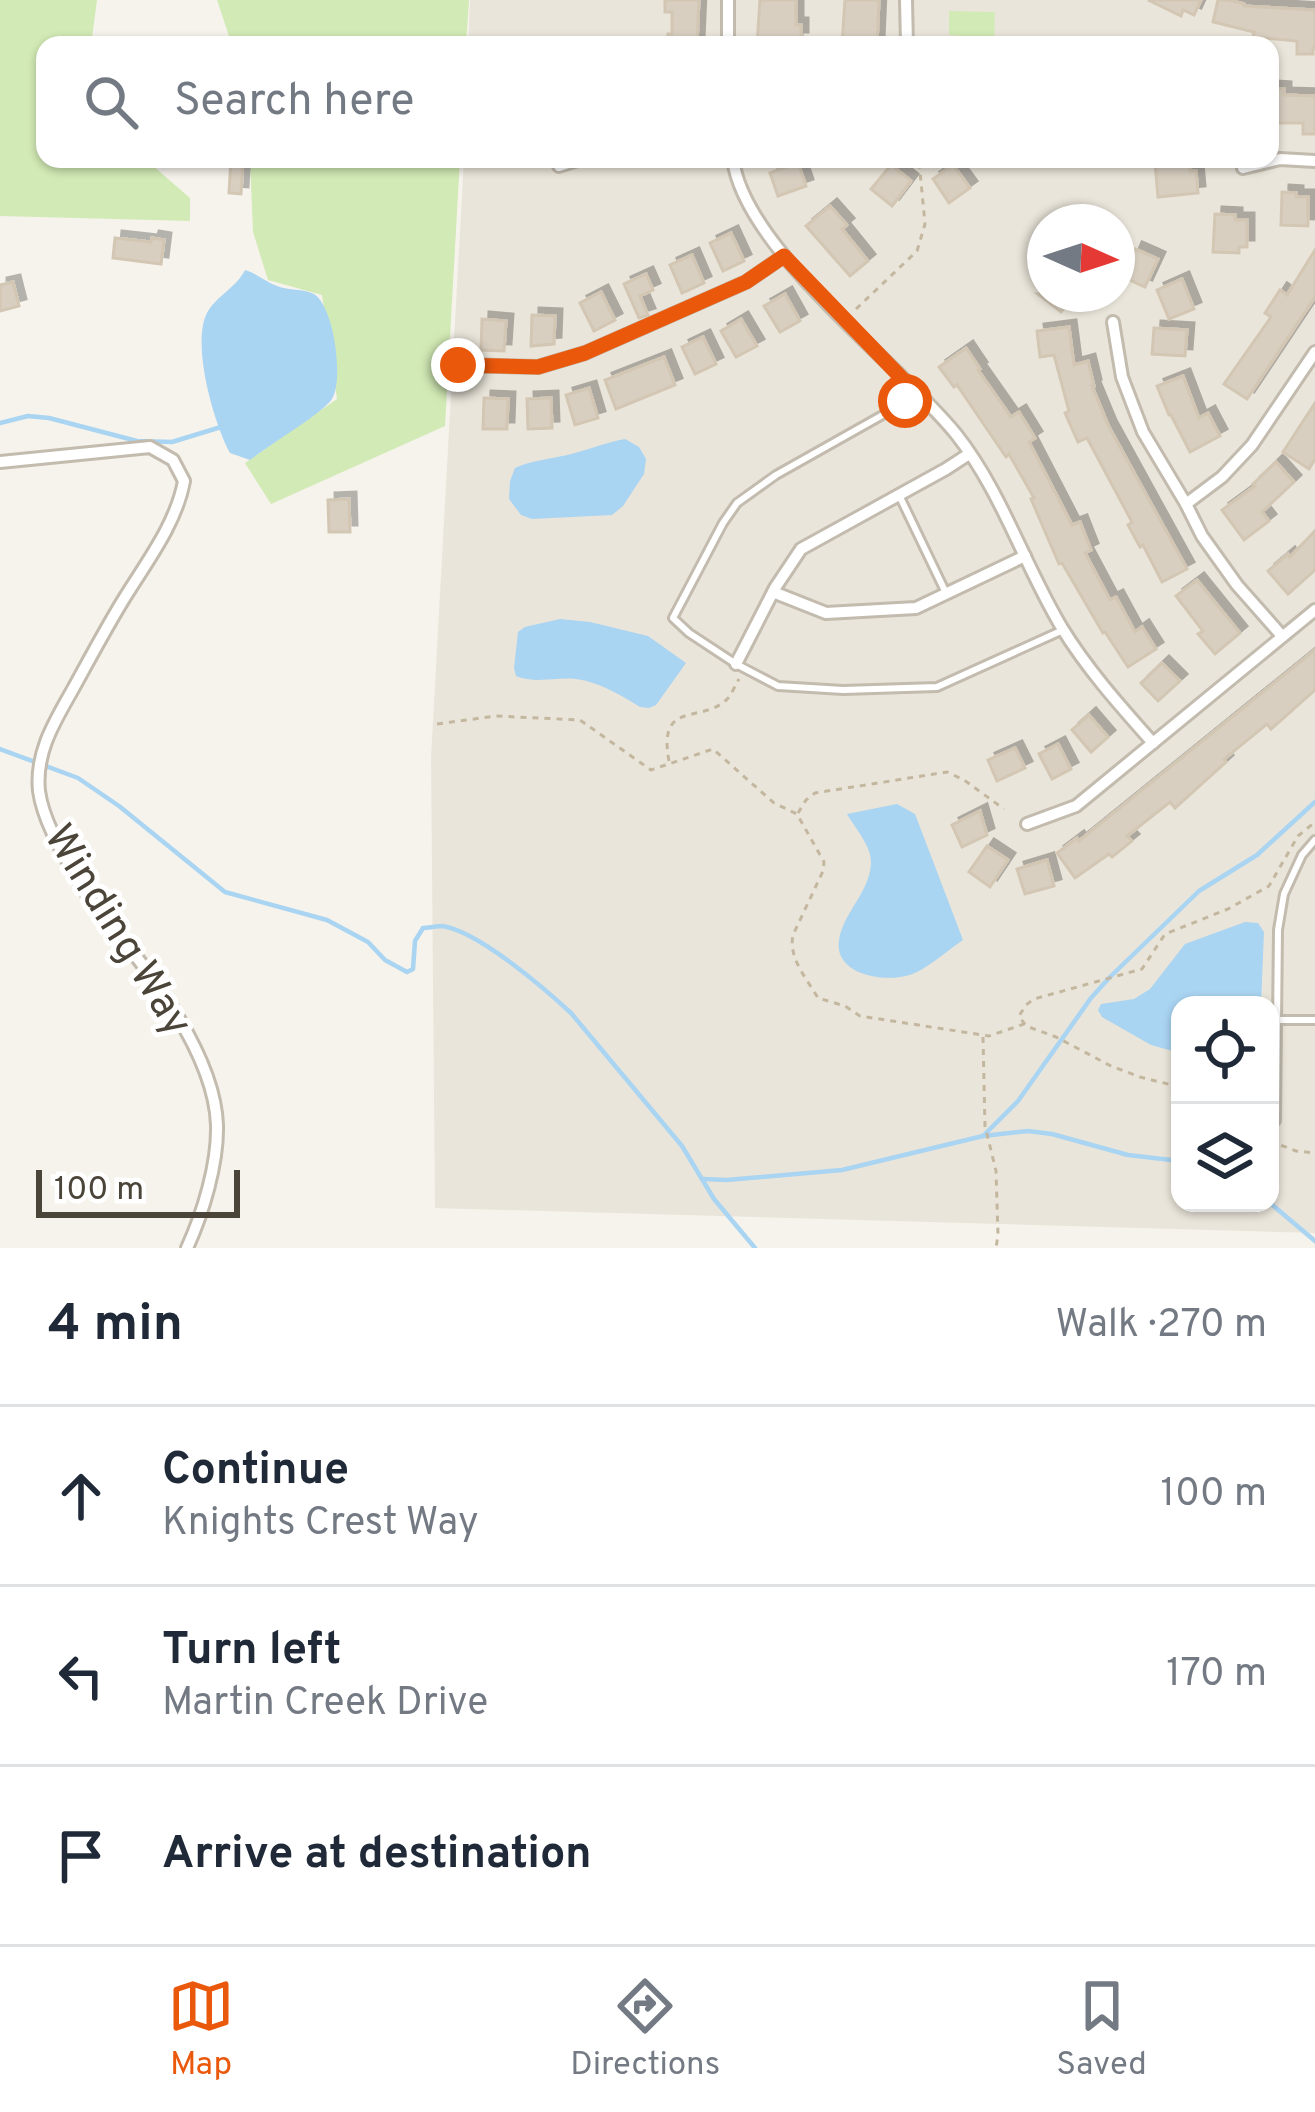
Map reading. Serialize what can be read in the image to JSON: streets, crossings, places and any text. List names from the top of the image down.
{
  "streets": {
    "street": ["Winding Way"]
  },
  "scale_bar": "100 m",
  "north": "right",
  "page": {
    "search": "Search here",
    "scale": "100 m",
    "heading": ["4 min", "Walk · 270 m"],
    "list": [
      ["Continue", "Knights Crest Way", "100 m"],
      ["Turn left", "Martin Creek Drive", "170 m"],
      "Arrive at destination"
    ],
    "nav": ["Map", "Directions", "Saved"]
  }
}
